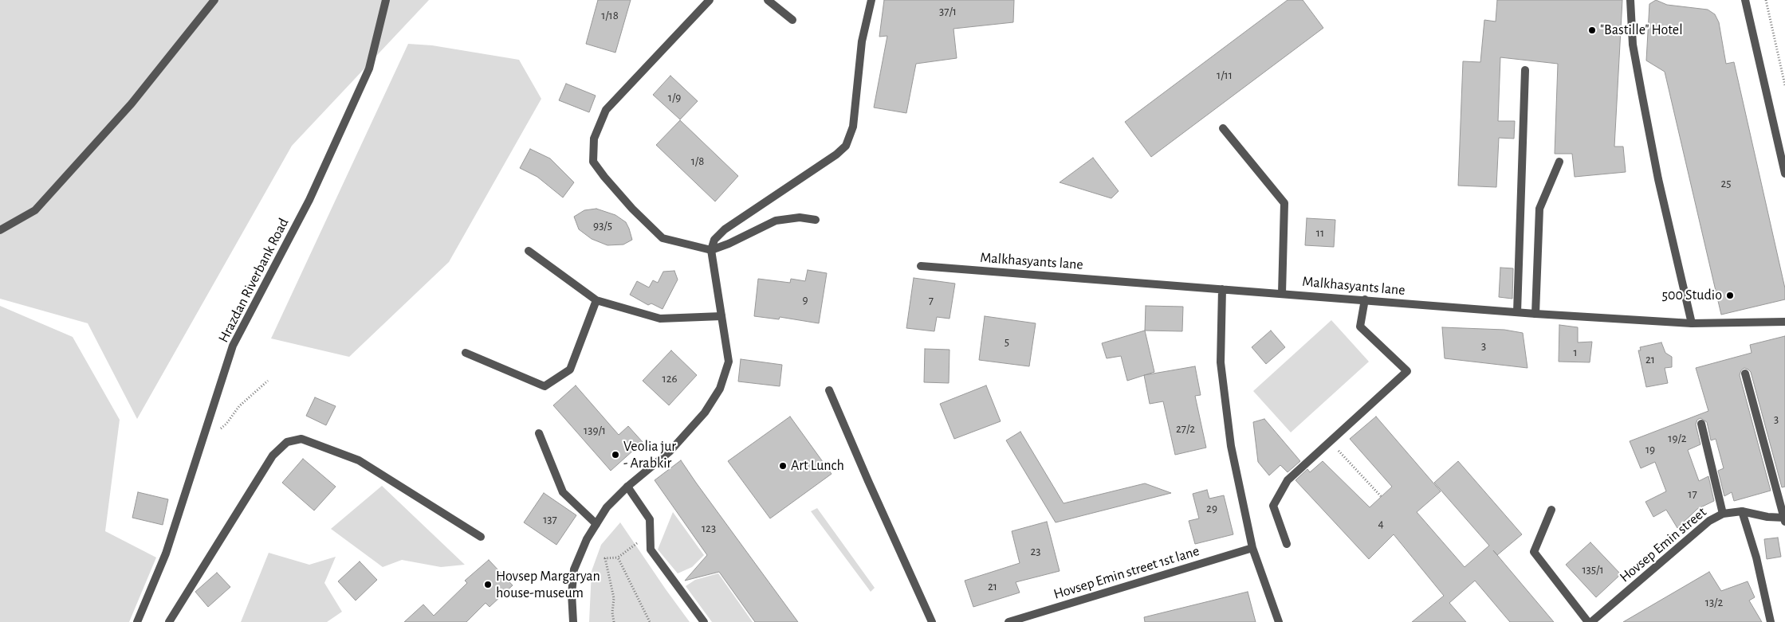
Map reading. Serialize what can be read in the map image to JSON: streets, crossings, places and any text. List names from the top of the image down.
{
  "streets": {
    "street": [
      "Malkhasyants lane",
      "Hrazdan Riverbank Road",
      "Hovsep Emin street",
      "Hovsep Emin street 1st lane"
    ]
  },
  "places": [
    "\"Bastille\" Hotel",
    "500 Studio",
    "Veolia jur - Arabkir",
    "Art Lunch",
    "Hovsep Margaryan house-museum"
  ],
  "house_numbers": [
    "37/1",
    "1/18",
    "1/11",
    "1/9",
    "1/8",
    "25",
    "93/5",
    "11",
    "9",
    "7",
    "5",
    "3",
    "1",
    "21",
    "126",
    "3",
    "27/2",
    "139/1",
    "19/2",
    "19",
    "17",
    "29",
    "137",
    "4",
    "123",
    "23",
    "135/1",
    "21",
    "13/2"
  ]
}
